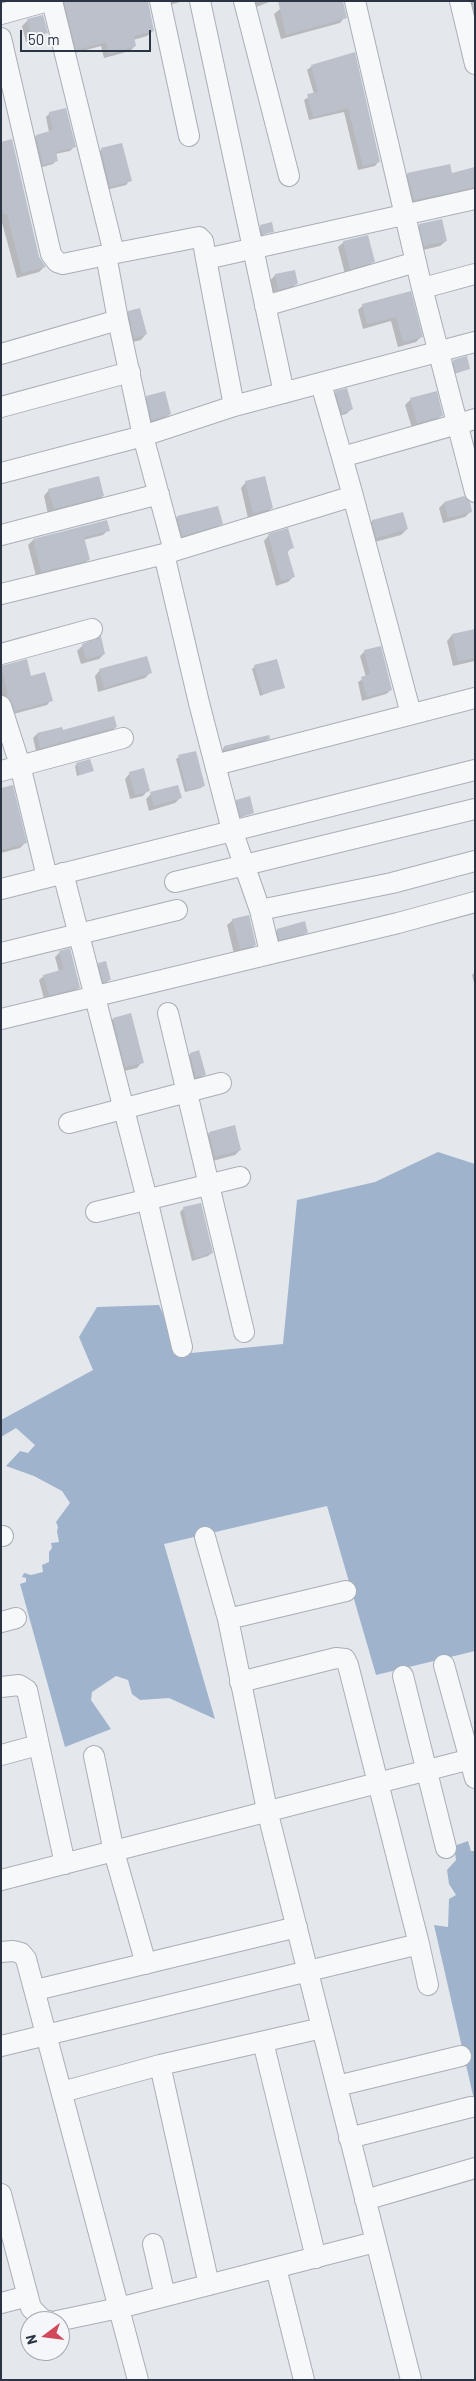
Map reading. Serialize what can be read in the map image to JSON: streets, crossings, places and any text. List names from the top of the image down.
{
  "scale_bar": "50 m",
  "north": "left"
}
